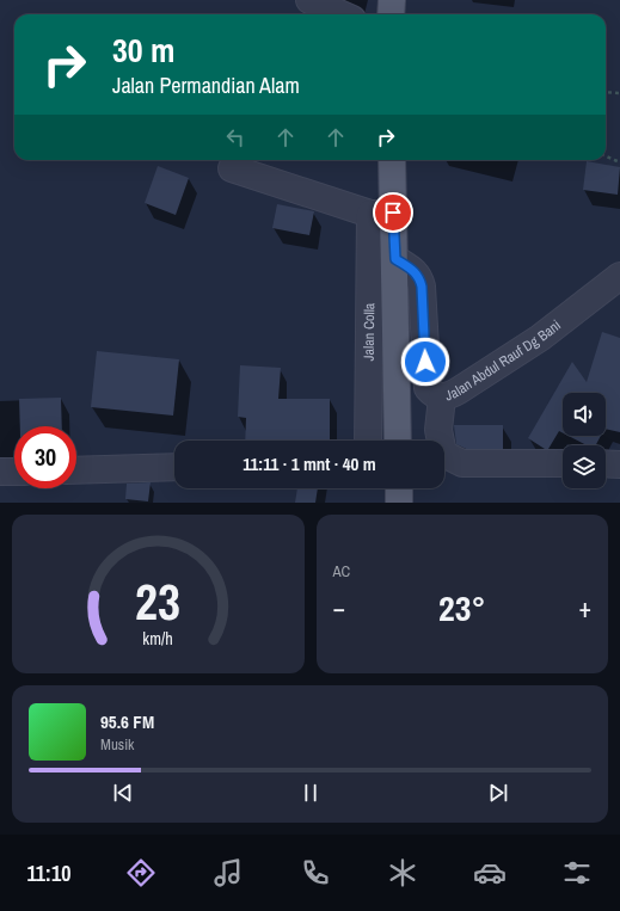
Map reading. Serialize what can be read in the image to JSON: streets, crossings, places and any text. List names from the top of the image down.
{
  "streets": {
    "street": ["Jalan Colla", "Jalan Abdul Rauf Dg Bani"]
  },
  "page": {
    "turn": ["30 m", "Jalan Permandian Alam"],
    "limit": "30",
    "trip": "11:11 · 1 mnt · 40 m",
    "tile": "AC",
    "heat": ["−", "23°", "+"],
    "song": ["95.6 FM", "Musik"],
    "tabs": "11:10",
    "gauge": ["23", "km/h"]
  }
}
